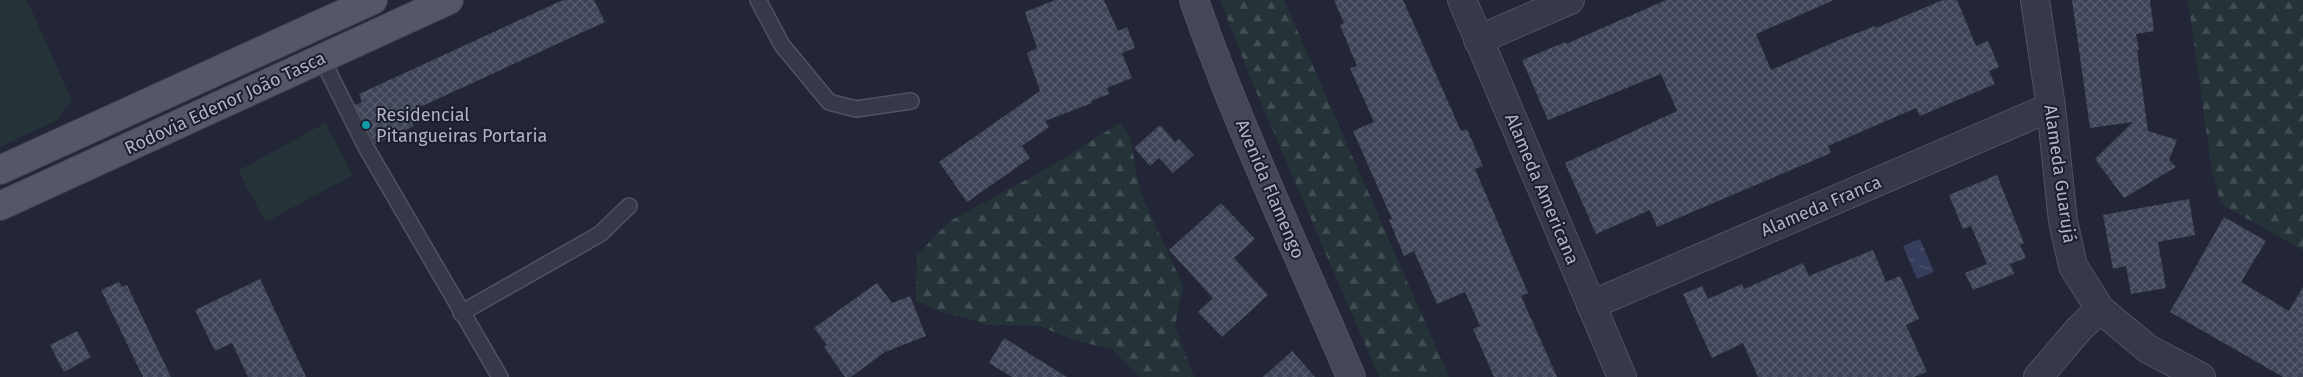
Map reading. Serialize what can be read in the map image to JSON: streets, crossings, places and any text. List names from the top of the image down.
{
  "streets": {
    "main road": ["Rodovia Edenor João Tasca"],
    "street": [
      "Alameda Guarujá",
      "Avenida Flamengo",
      "Alameda Americana",
      "Alameda Franca"
    ]
  },
  "crossings": [
    ["Alameda Guarujá", "Alameda Franca"],
    ["Alameda Americana", "Alameda Franca"]
  ],
  "places": ["Residencial Pitangueiras Portaria"]
}
